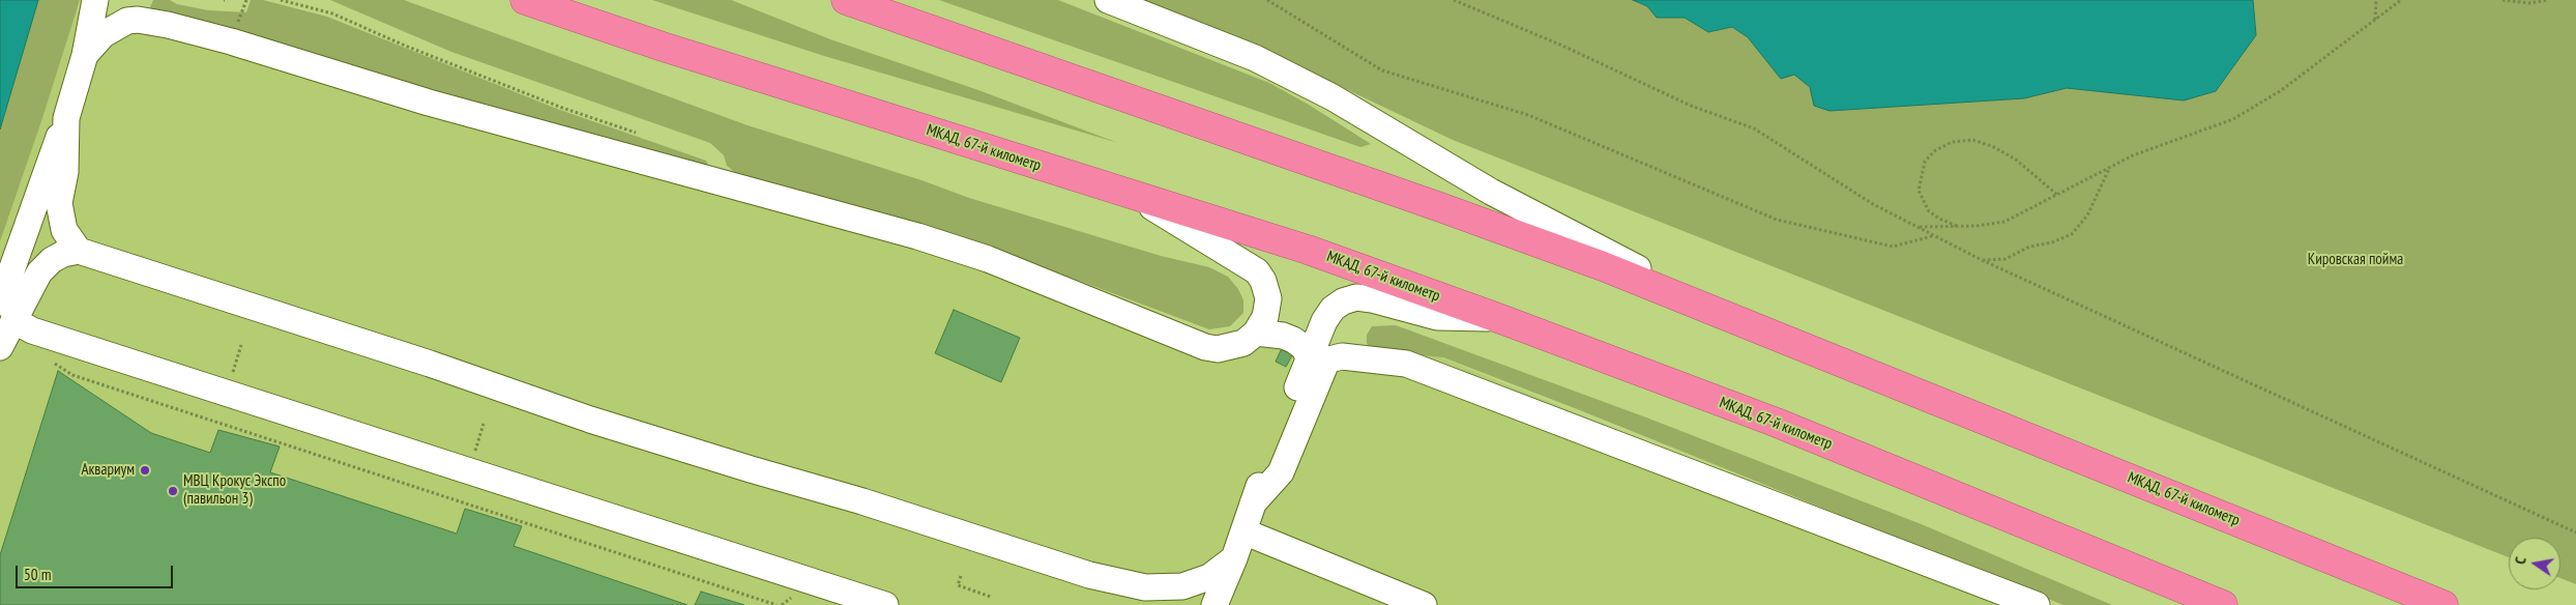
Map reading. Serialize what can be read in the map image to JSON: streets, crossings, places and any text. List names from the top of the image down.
{
  "streets": {
    "highway": ["МКАД, 67-й километр"]
  },
  "parks": ["Кировская пойма"],
  "places": ["Аквариум", "МВЦ Крокус Экспо (павильон 3)"],
  "scale_bar": "50 m",
  "north": "left"
}
